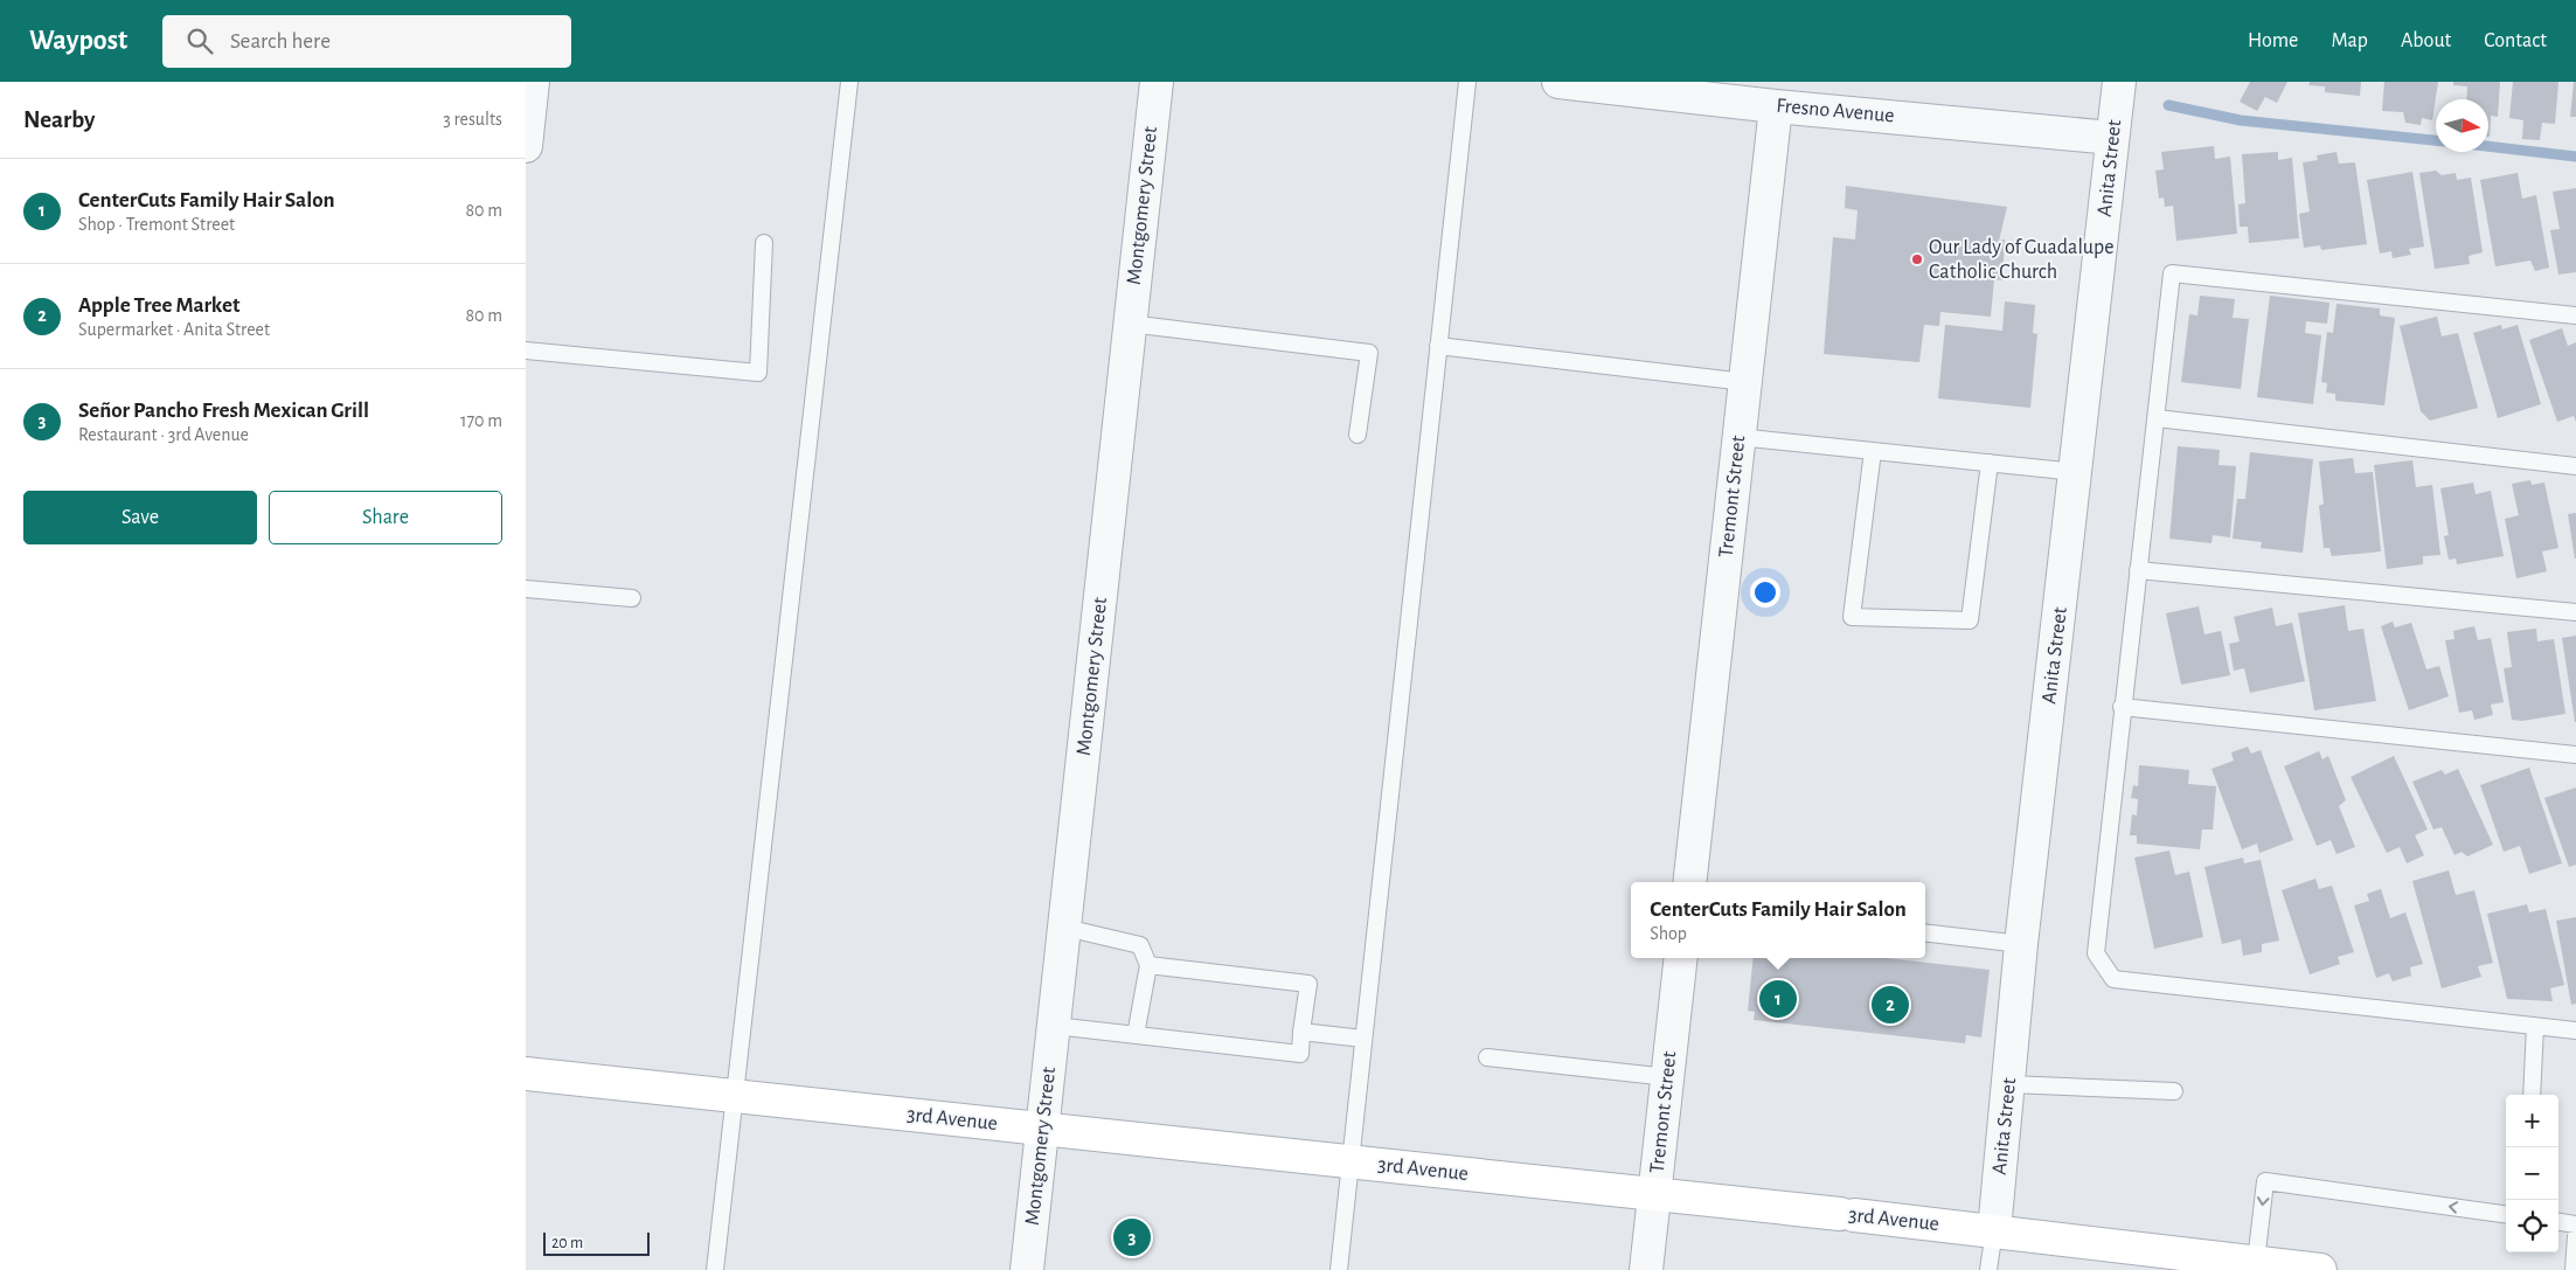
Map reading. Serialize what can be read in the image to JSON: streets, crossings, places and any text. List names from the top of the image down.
{
  "streets": {
    "main road": ["3rd Avenue"],
    "street": [
      "Fresno Avenue",
      "Anita Street",
      "Montgomery Street",
      "Tremont Street"
    ]
  },
  "crossings": [
    ["Fresno Avenue", "Anita Street"],
    ["Fresno Avenue", "Tremont Street"],
    ["Anita Street", "3rd Avenue"],
    ["Montgomery Street", "3rd Avenue"],
    ["Tremont Street", "3rd Avenue"]
  ],
  "places": ["Our Lady of Guadalupe Catholic Church"],
  "scale_bar": "20 m",
  "north": "right",
  "page": {
    "header": "Waypost",
    "search": "Search here",
    "nav": [
      "Home",
      "Map",
      "About",
      "Contact"
    ],
    "heading": ["Nearby", "3 results"],
    "list": [
      {
        "mark": "1",
        "name": "CenterCuts Family Hair Salon",
        "note": "Shop · Tremont Street",
        "value": "80 m"
      },
      {
        "mark": "2",
        "name": "Apple Tree Market",
        "note": "Supermarket · Anita Street",
        "value": "80 m"
      },
      {
        "mark": "3",
        "name": "Señor Pancho Fresh Mexican Grill",
        "note": "Restaurant · 3rd Avenue",
        "value": "170 m"
      }
    ],
    "buttons": ["Save", "Share"],
    "popup": ["CenterCuts Family Hair Salon", "Shop"],
    "pins": ["1", "2", "3"],
    "map_buttons": ["+", "−"],
    "scale": "20 m"
  }
}
